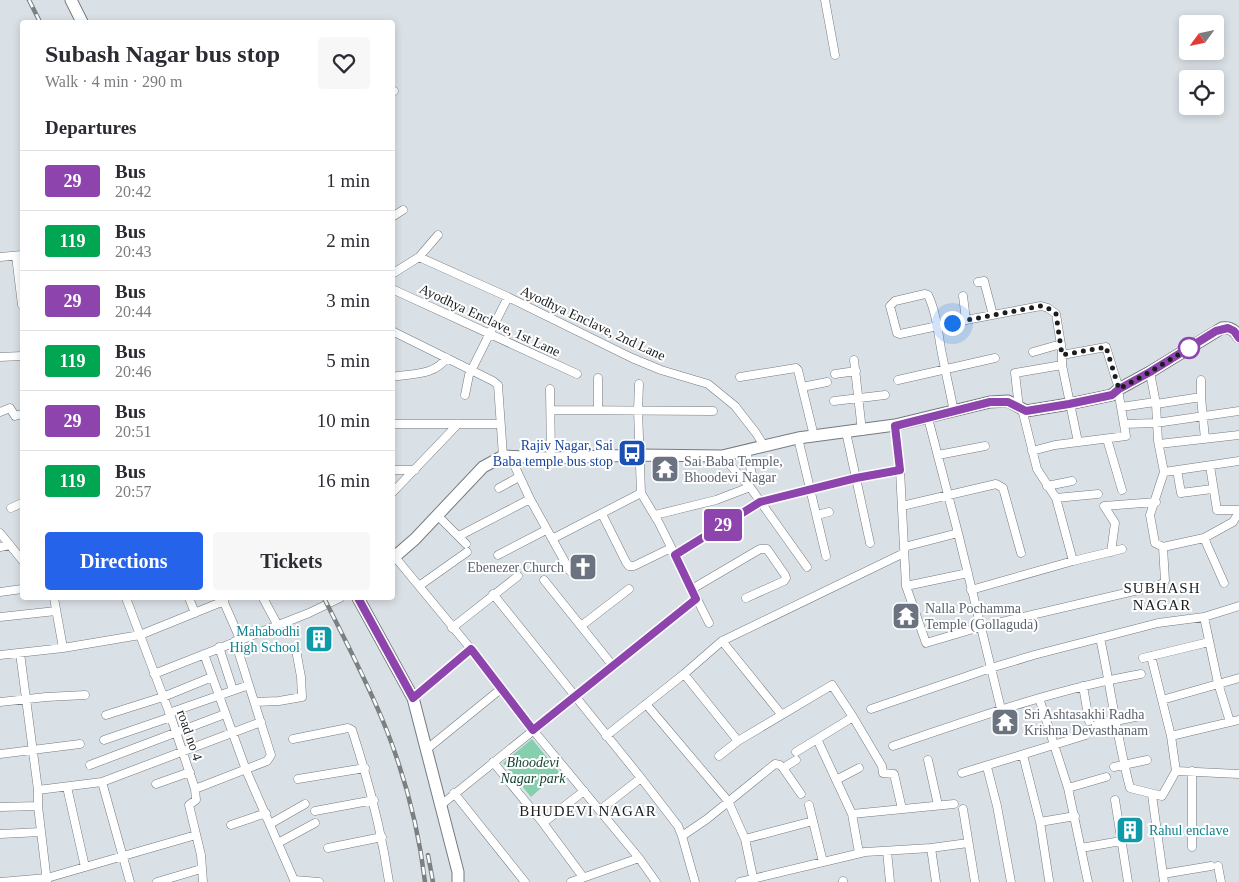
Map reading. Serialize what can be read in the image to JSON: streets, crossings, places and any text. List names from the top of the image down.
{
  "streets": {
    "street": ["Ayodhya Enclave, 1st Lane", "Ayodhya Enclave, 2nd Lane", "road no 4"]
  },
  "districts": ["SUBHASH NAGAR", "BHUDEVI NAGAR"],
  "parks": ["Bhoodevi Nagar park"],
  "places": {
    "bus stop": ["Rajiv Nagar, Sai Baba temple bus stop"],
    "temple": ["Sai Baba Temple, Bhoodevi Nagar", "Nalla Pochamma Temple (Gollaguda)", "Sri Ashtasakhi Radha Krishna Devasthanam"],
    "church": ["Ebenezer Church"],
    "building": ["Mahabodhi High School", "Rahul enclave"]
  },
  "lines": ["bus line 29"],
  "north": "bottom left",
  "page": {
    "on_map": "29",
    "heading": [
      ["Subash Nagar bus stop", "Walk · 4 min · 290 m"],
      "Departures"
    ],
    "list": [
      {
        "mark": "29",
        "name": "Bus",
        "note": "20:42",
        "value": "1 min"
      },
      {
        "mark": "119",
        "name": "Bus",
        "note": "20:43",
        "value": "2 min"
      },
      {
        "mark": "29",
        "name": "Bus",
        "note": "20:44",
        "value": "3 min"
      },
      {
        "mark": "119",
        "name": "Bus",
        "note": "20:46",
        "value": "5 min"
      },
      {
        "mark": "29",
        "name": "Bus",
        "note": "20:51",
        "value": "10 min"
      },
      {
        "mark": "119",
        "name": "Bus",
        "note": "20:57",
        "value": "16 min"
      }
    ],
    "buttons": ["Directions", "Tickets"]
  }
}
